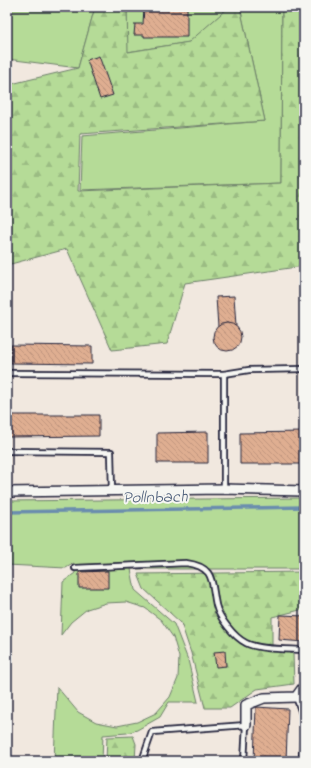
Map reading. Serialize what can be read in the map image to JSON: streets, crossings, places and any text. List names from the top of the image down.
{
  "water": ["Pollnbach"]
}
